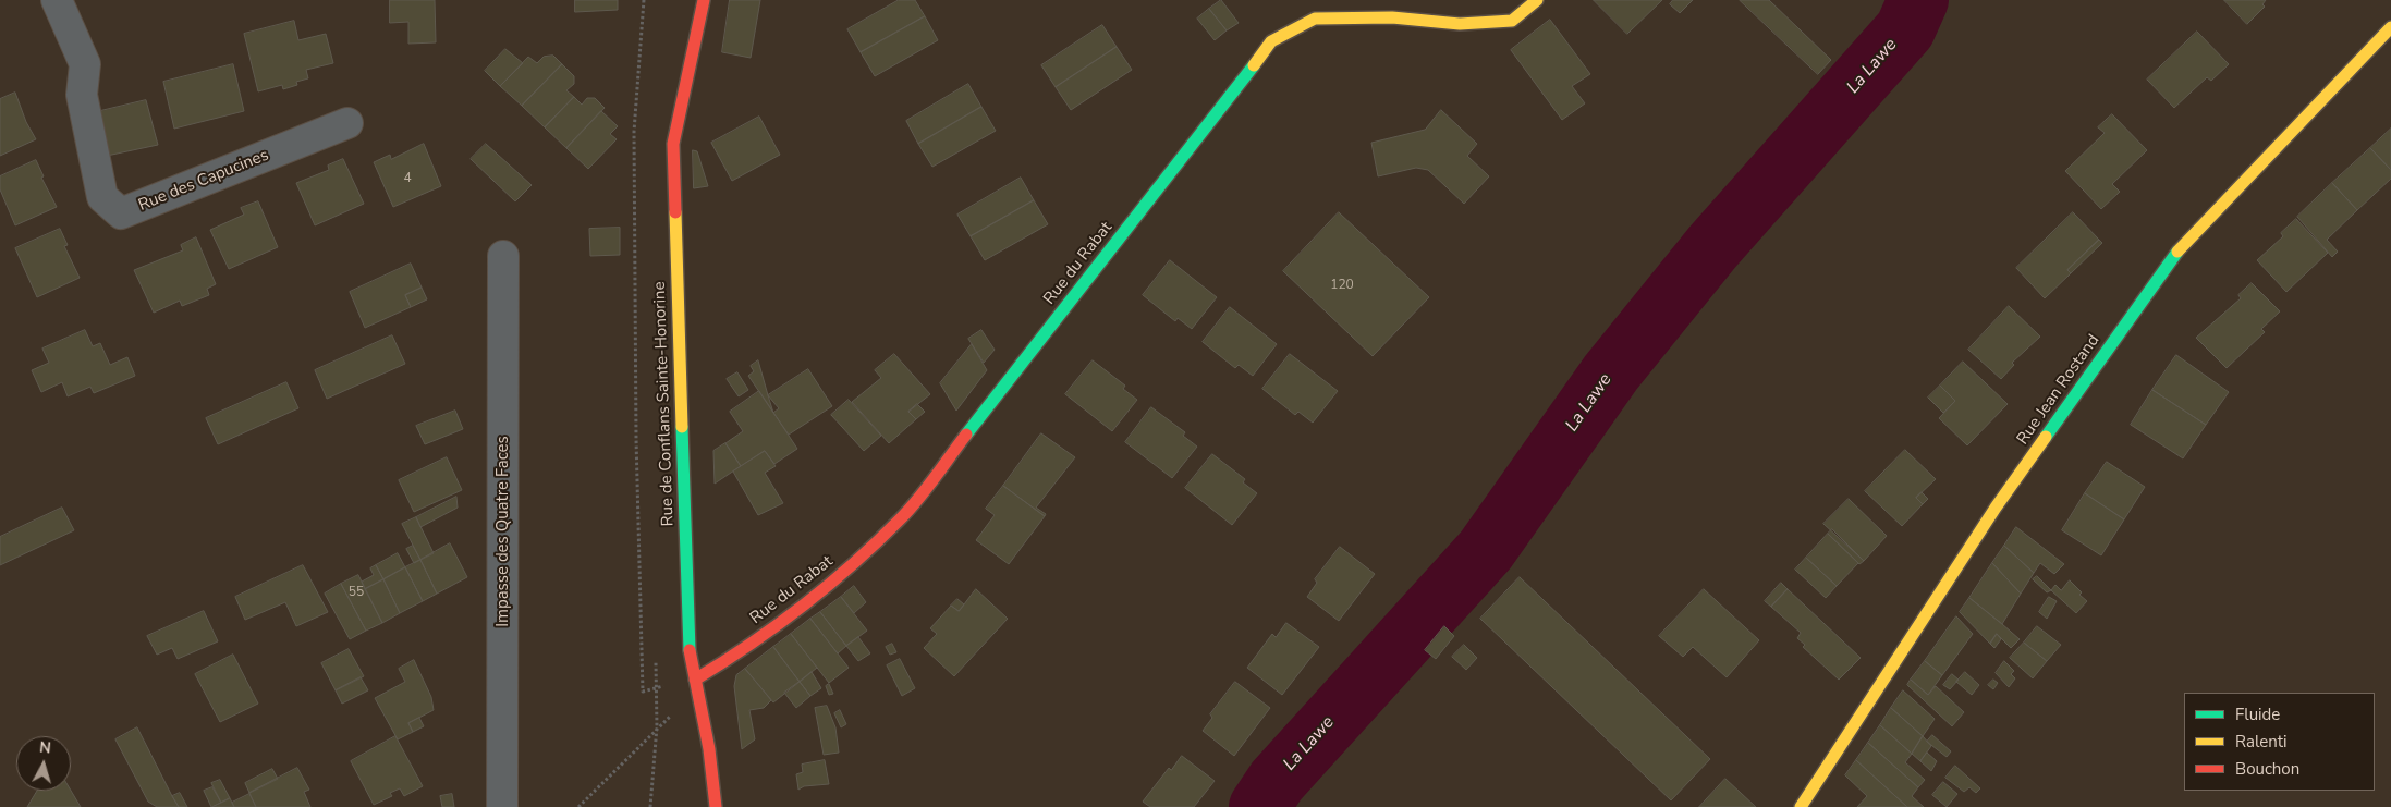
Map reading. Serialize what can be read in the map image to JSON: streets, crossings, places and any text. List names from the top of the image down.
{
  "streets": {
    "street": [
      "Rue des Capucines",
      "Rue du Rabat",
      "Rue Jean Rostand",
      "Rue de Conflans Sainte-Honorine",
      "Impasse des Quatre Faces"
    ]
  },
  "crossings": [
    ["Rue du Rabat", "Rue de Conflans Sainte-Honorine"]
  ],
  "water": ["La Lawe"],
  "house_numbers": ["4", "120", "55"],
  "legend": ["Fluide", "Ralenti", "Bouchon"],
  "north": "top"
}
